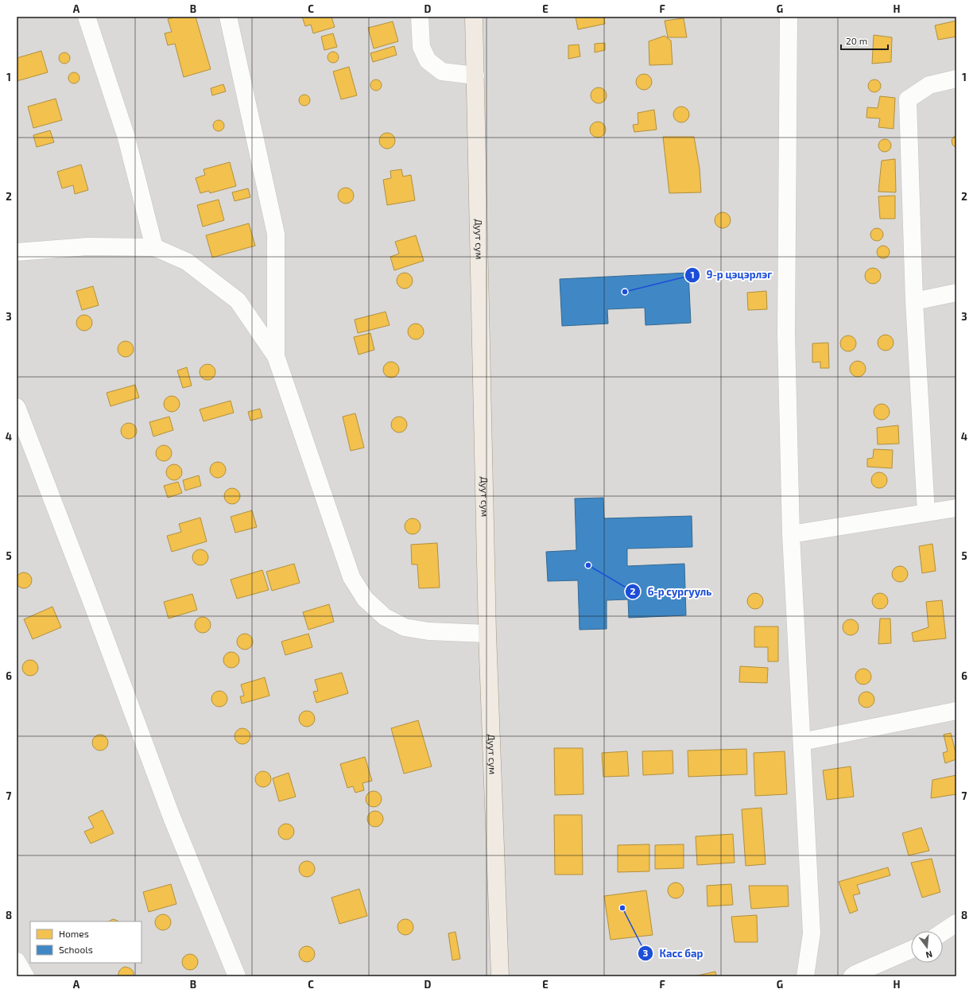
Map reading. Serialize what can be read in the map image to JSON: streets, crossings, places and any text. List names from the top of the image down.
{
  "streets": {
    "main road": ["Дуут сум"]
  },
  "places": ["9-р цэцэрлэг", "6-р сургууль", "Касс бар"],
  "legend": ["Homes", "Schools"],
  "scale_bar": "20 m",
  "north": "bottom",
  "grid": {
    "columns": [
      "A",
      "B",
      "C",
      "D",
      "E",
      "F",
      "G",
      "H"
    ],
    "rows": [
      "1",
      "2",
      "3",
      "4",
      "5",
      "6",
      "7",
      "8"
    ]
  }
}
